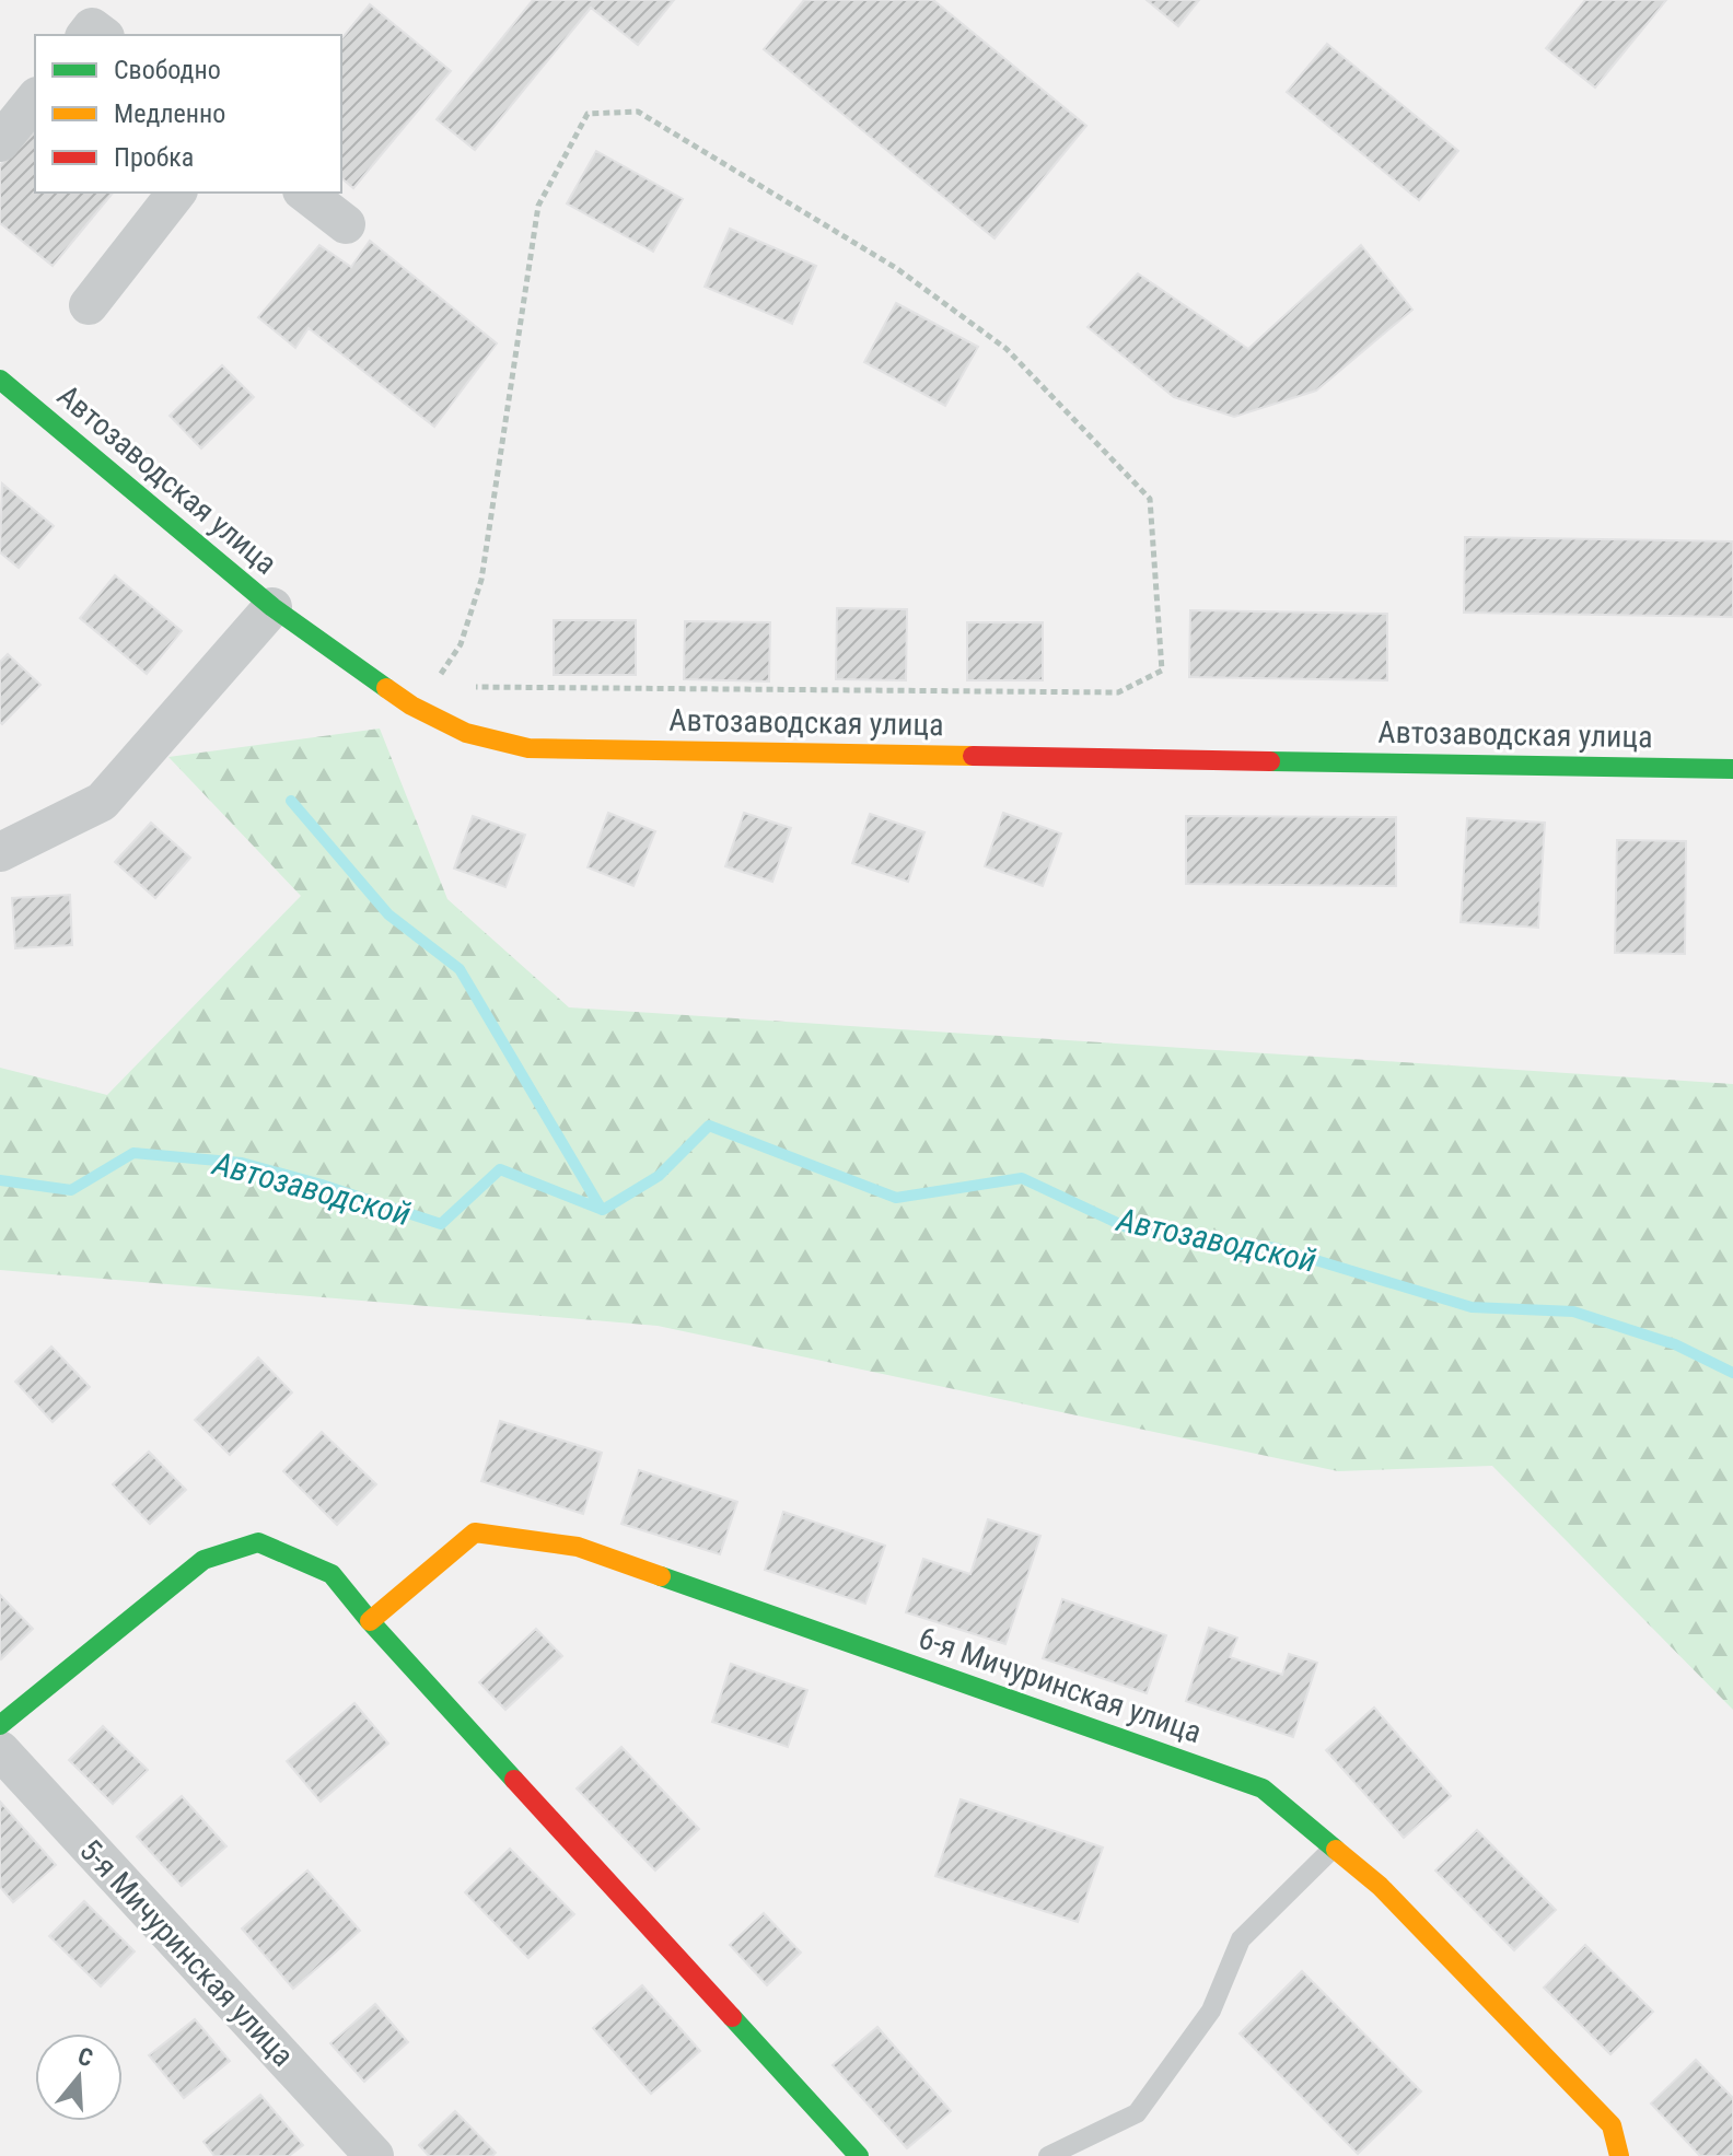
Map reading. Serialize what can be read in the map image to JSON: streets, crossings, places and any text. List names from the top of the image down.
{
  "streets": {
    "street": ["Автозаводская улица", "6-я Мичуринская улица", "5-я Мичуринская улица"]
  },
  "water": ["Автозаводской"],
  "legend": ["Свободно", "Медленно", "Пробка"],
  "north": "top"
}
